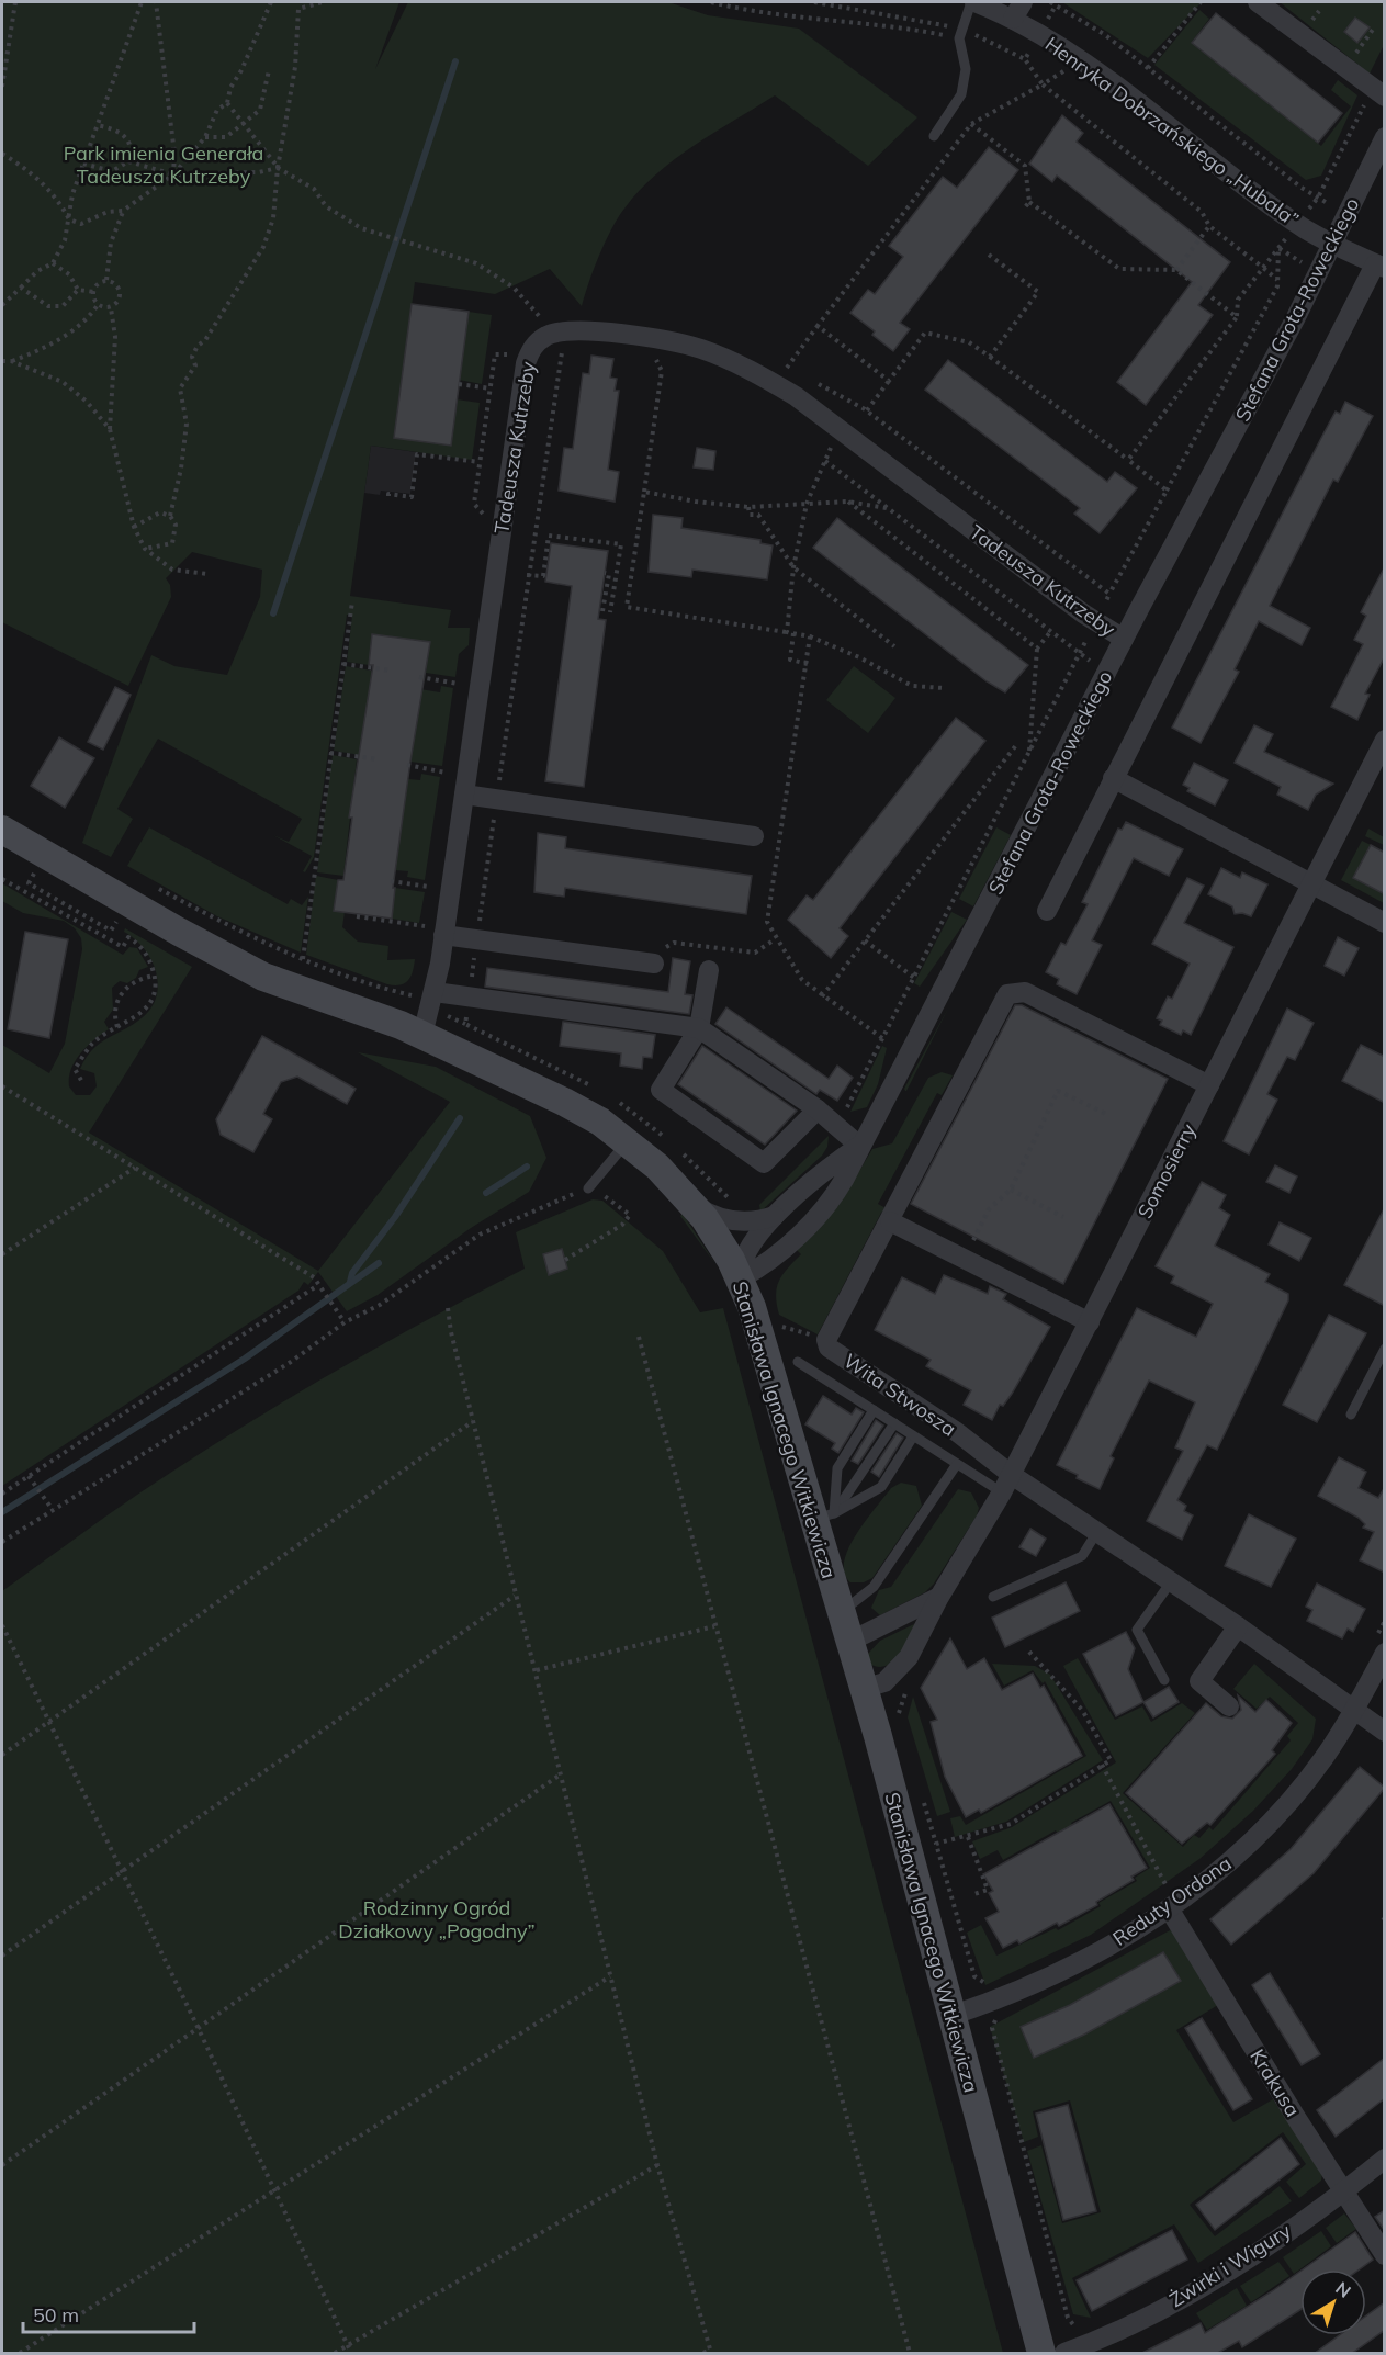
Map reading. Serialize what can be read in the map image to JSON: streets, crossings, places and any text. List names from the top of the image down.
{
  "streets": {
    "street": [
      "Henryka Dobrzańskiego „Hubala”",
      "Stefana Grota-Roweckiego",
      "Tadeusza Kutrzeby",
      "Somosierry",
      "Wita Stwosza",
      "Stanisława Ignacego Witkiewicza",
      "Reduty Ordona",
      "Krakusa",
      "Żwirki i Wigury"
    ]
  },
  "crossings": [
    ["Henryka Dobrzańskiego „Hubala”", "Stefana Grota-Roweckiego"],
    ["Stefana Grota-Roweckiego", "Tadeusza Kutrzeby"],
    ["Stefana Grota-Roweckiego", "Stanisława Ignacego Witkiewicza"],
    ["Tadeusza Kutrzeby", "Stanisława Ignacego Witkiewicza"],
    ["Somosierry", "Wita Stwosza"],
    ["Somosierry", "Stanisława Ignacego Witkiewicza"],
    ["Wita Stwosza", "Reduty Ordona"],
    ["Stanisława Ignacego Witkiewicza", "Reduty Ordona"],
    ["Reduty Ordona", "Krakusa"],
    ["Krakusa", "Żwirki i Wigury"]
  ],
  "parks": ["Park imienia Generała Tadeusza Kutrzeby", "Rodzinny Ogród Działkowy „Pogodny”"],
  "scale_bar": "50 m",
  "north": "top right"
}
